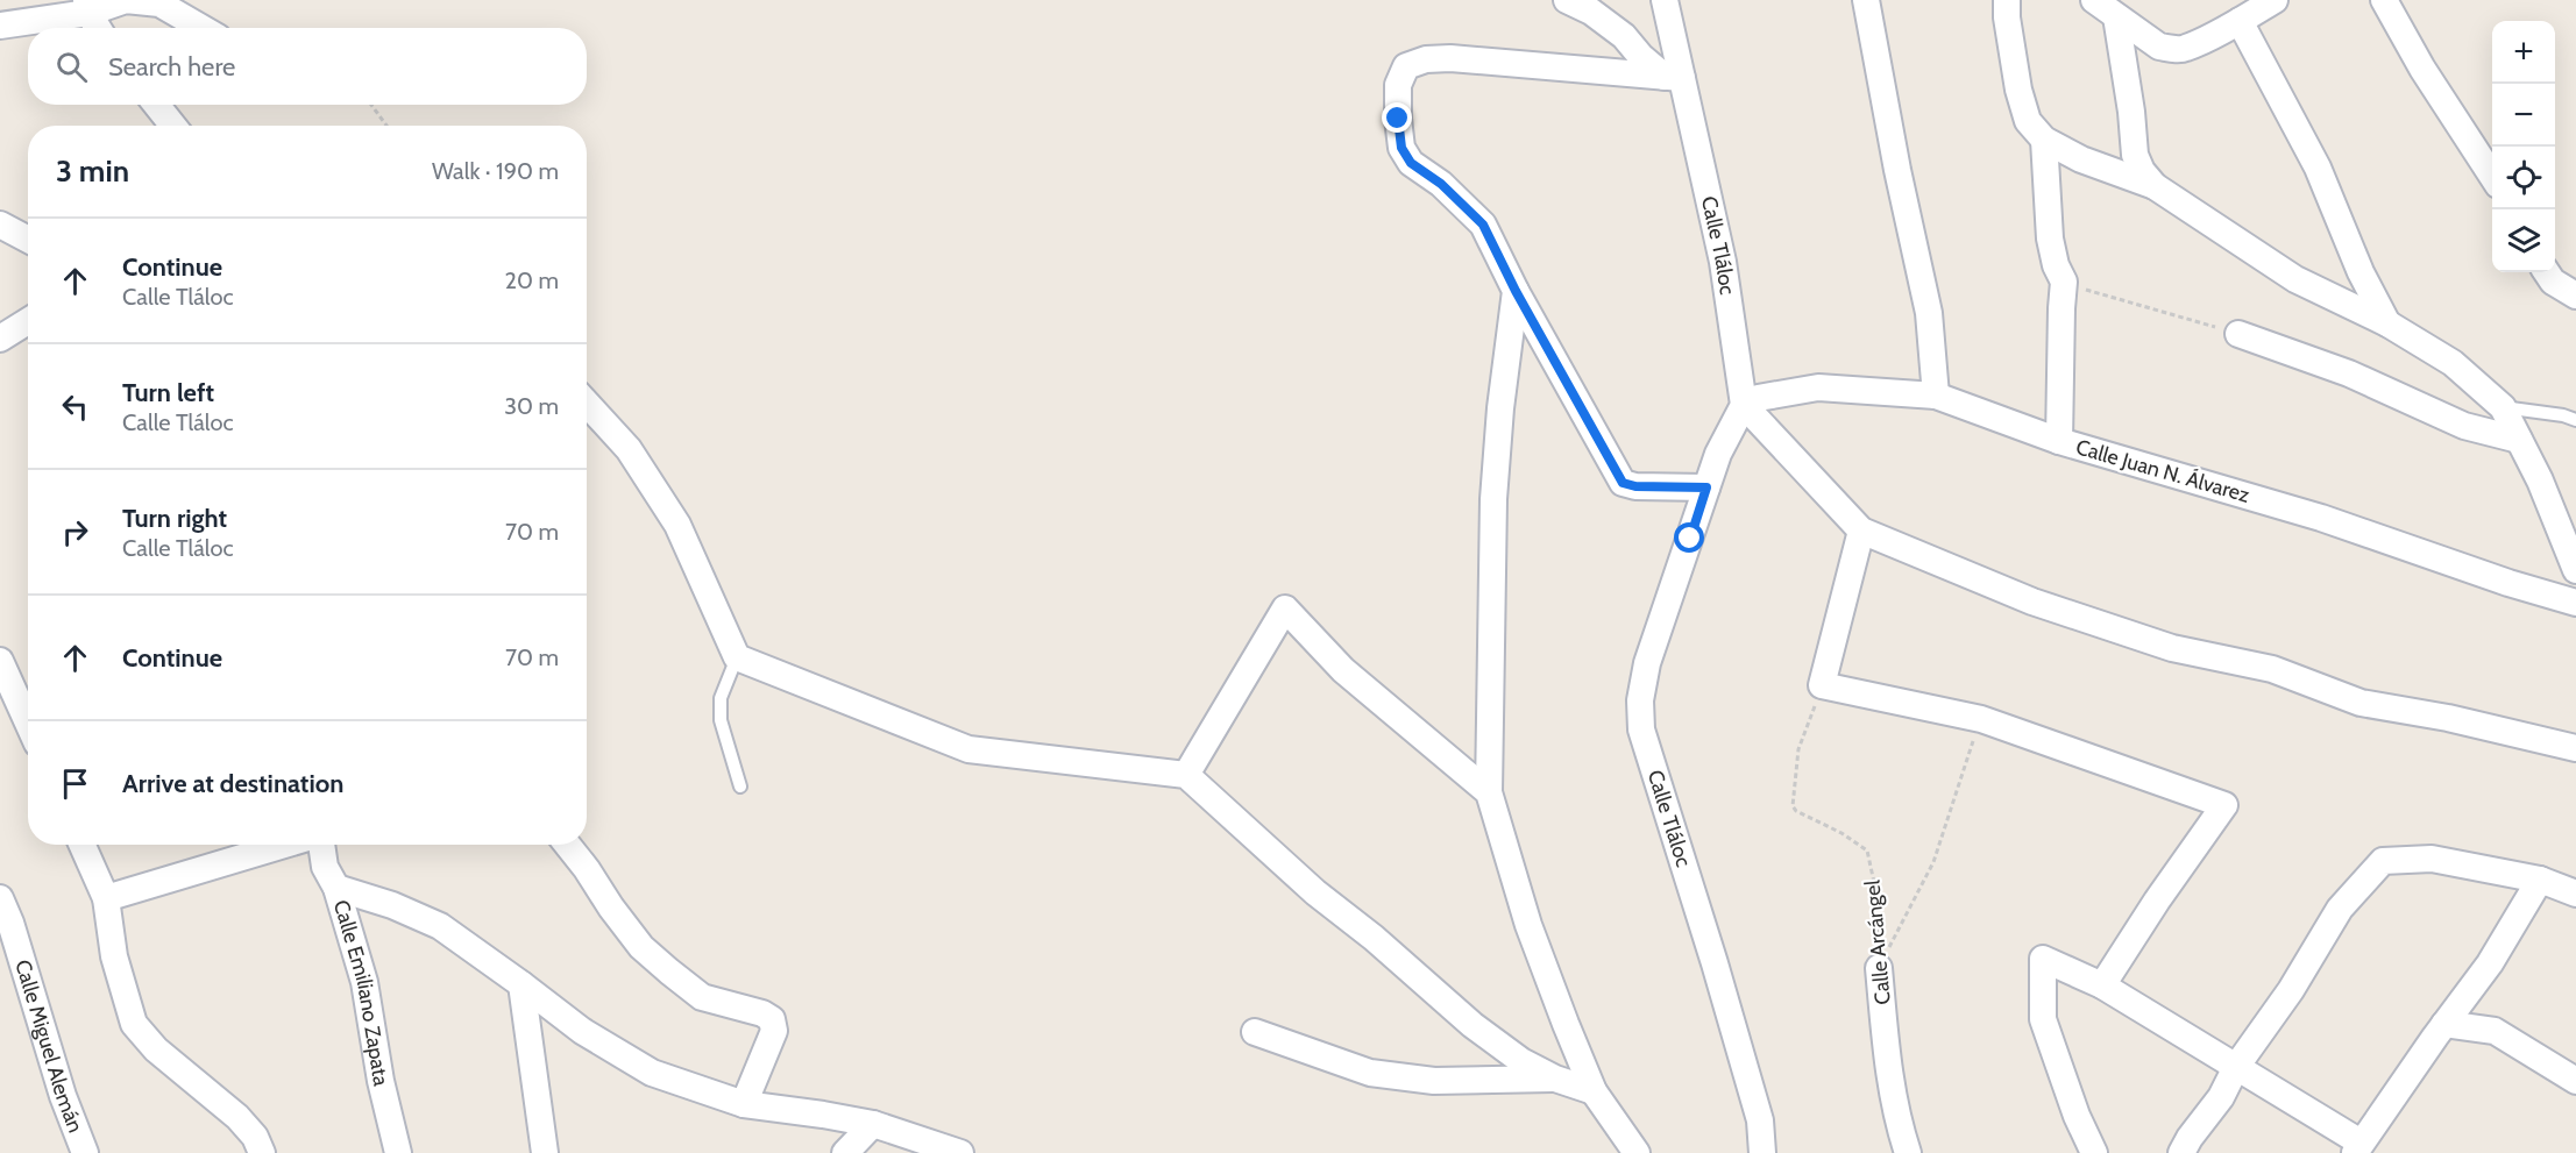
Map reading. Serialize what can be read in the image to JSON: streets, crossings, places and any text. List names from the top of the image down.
{
  "streets": {
    "street": [
      "Calle Tláloc",
      "Calle Juan N. Álvarez",
      "Calle Arcángel",
      "Calle Emiliano Zapata",
      "Calle Miguel Alemán"
    ]
  },
  "crossings": [
    ["Calle Tláloc", "Calle Juan N. Álvarez"]
  ],
  "page": {
    "map_buttons": ["+", "−"],
    "search": "Search here",
    "heading": ["3 min", "Walk · 190 m"],
    "list": [
      ["Continue", "Calle Tláloc", "20 m"],
      ["Turn left", "Calle Tláloc", "30 m"],
      ["Turn right", "Calle Tláloc", "70 m"],
      ["Continue", "70 m"],
      "Arrive at destination"
    ]
  }
}
